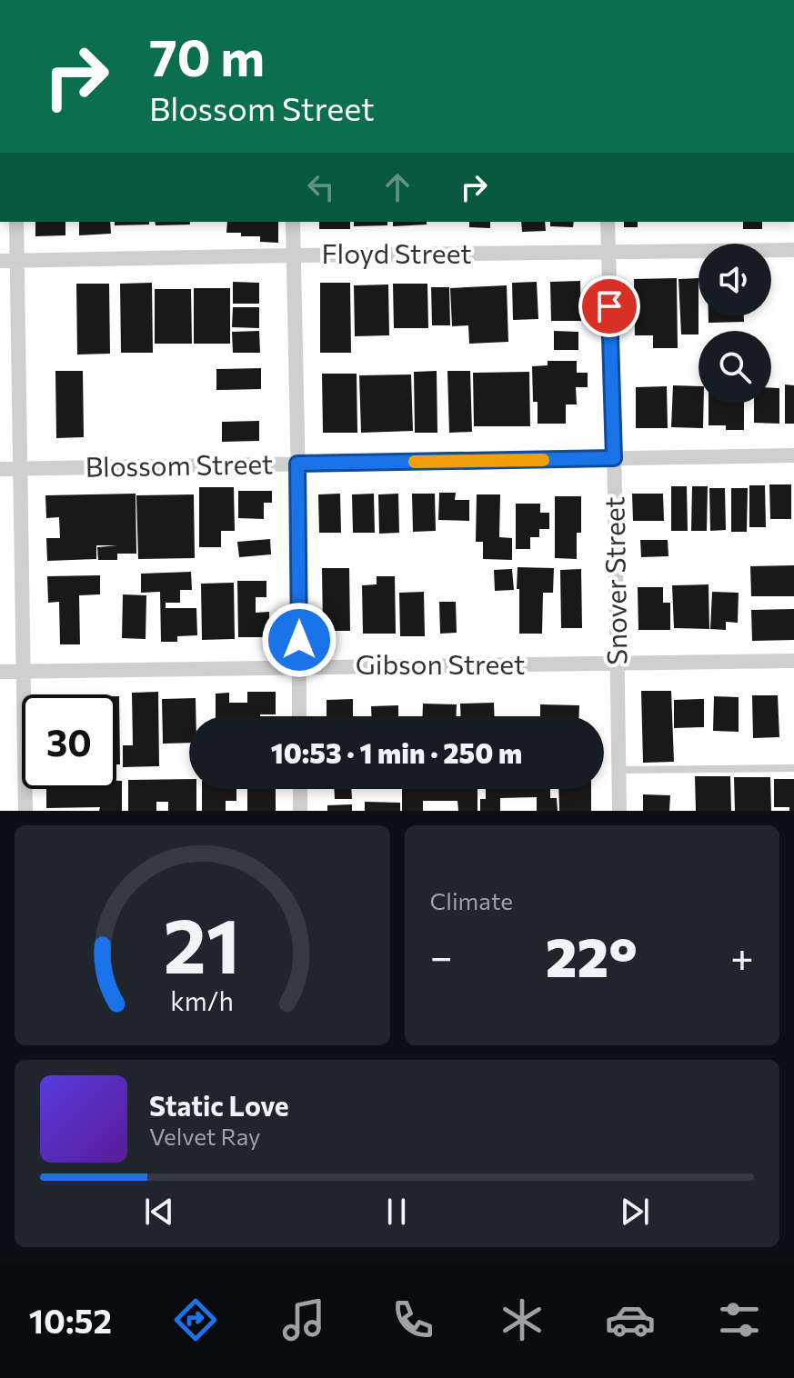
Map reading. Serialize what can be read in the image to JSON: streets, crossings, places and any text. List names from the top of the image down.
{
  "streets": {
    "street": [
      "Floyd Street",
      "Blossom Street",
      "Snover Street",
      "Gibson Street"
    ]
  },
  "crossings": [
    ["Floyd Street", "Snover Street"],
    ["Blossom Street", "Snover Street"],
    ["Snover Street", "Gibson Street"]
  ],
  "page": {
    "turn": ["70 m", "Blossom Street"],
    "limit": "30",
    "trip": "10:53 · 1 min · 250 m",
    "tile": "Climate",
    "heat": ["−", "22°", "+"],
    "song": ["Static Love", "Velvet Ray"],
    "tabs": "10:52",
    "gauge": ["21", "km/h"]
  }
}
